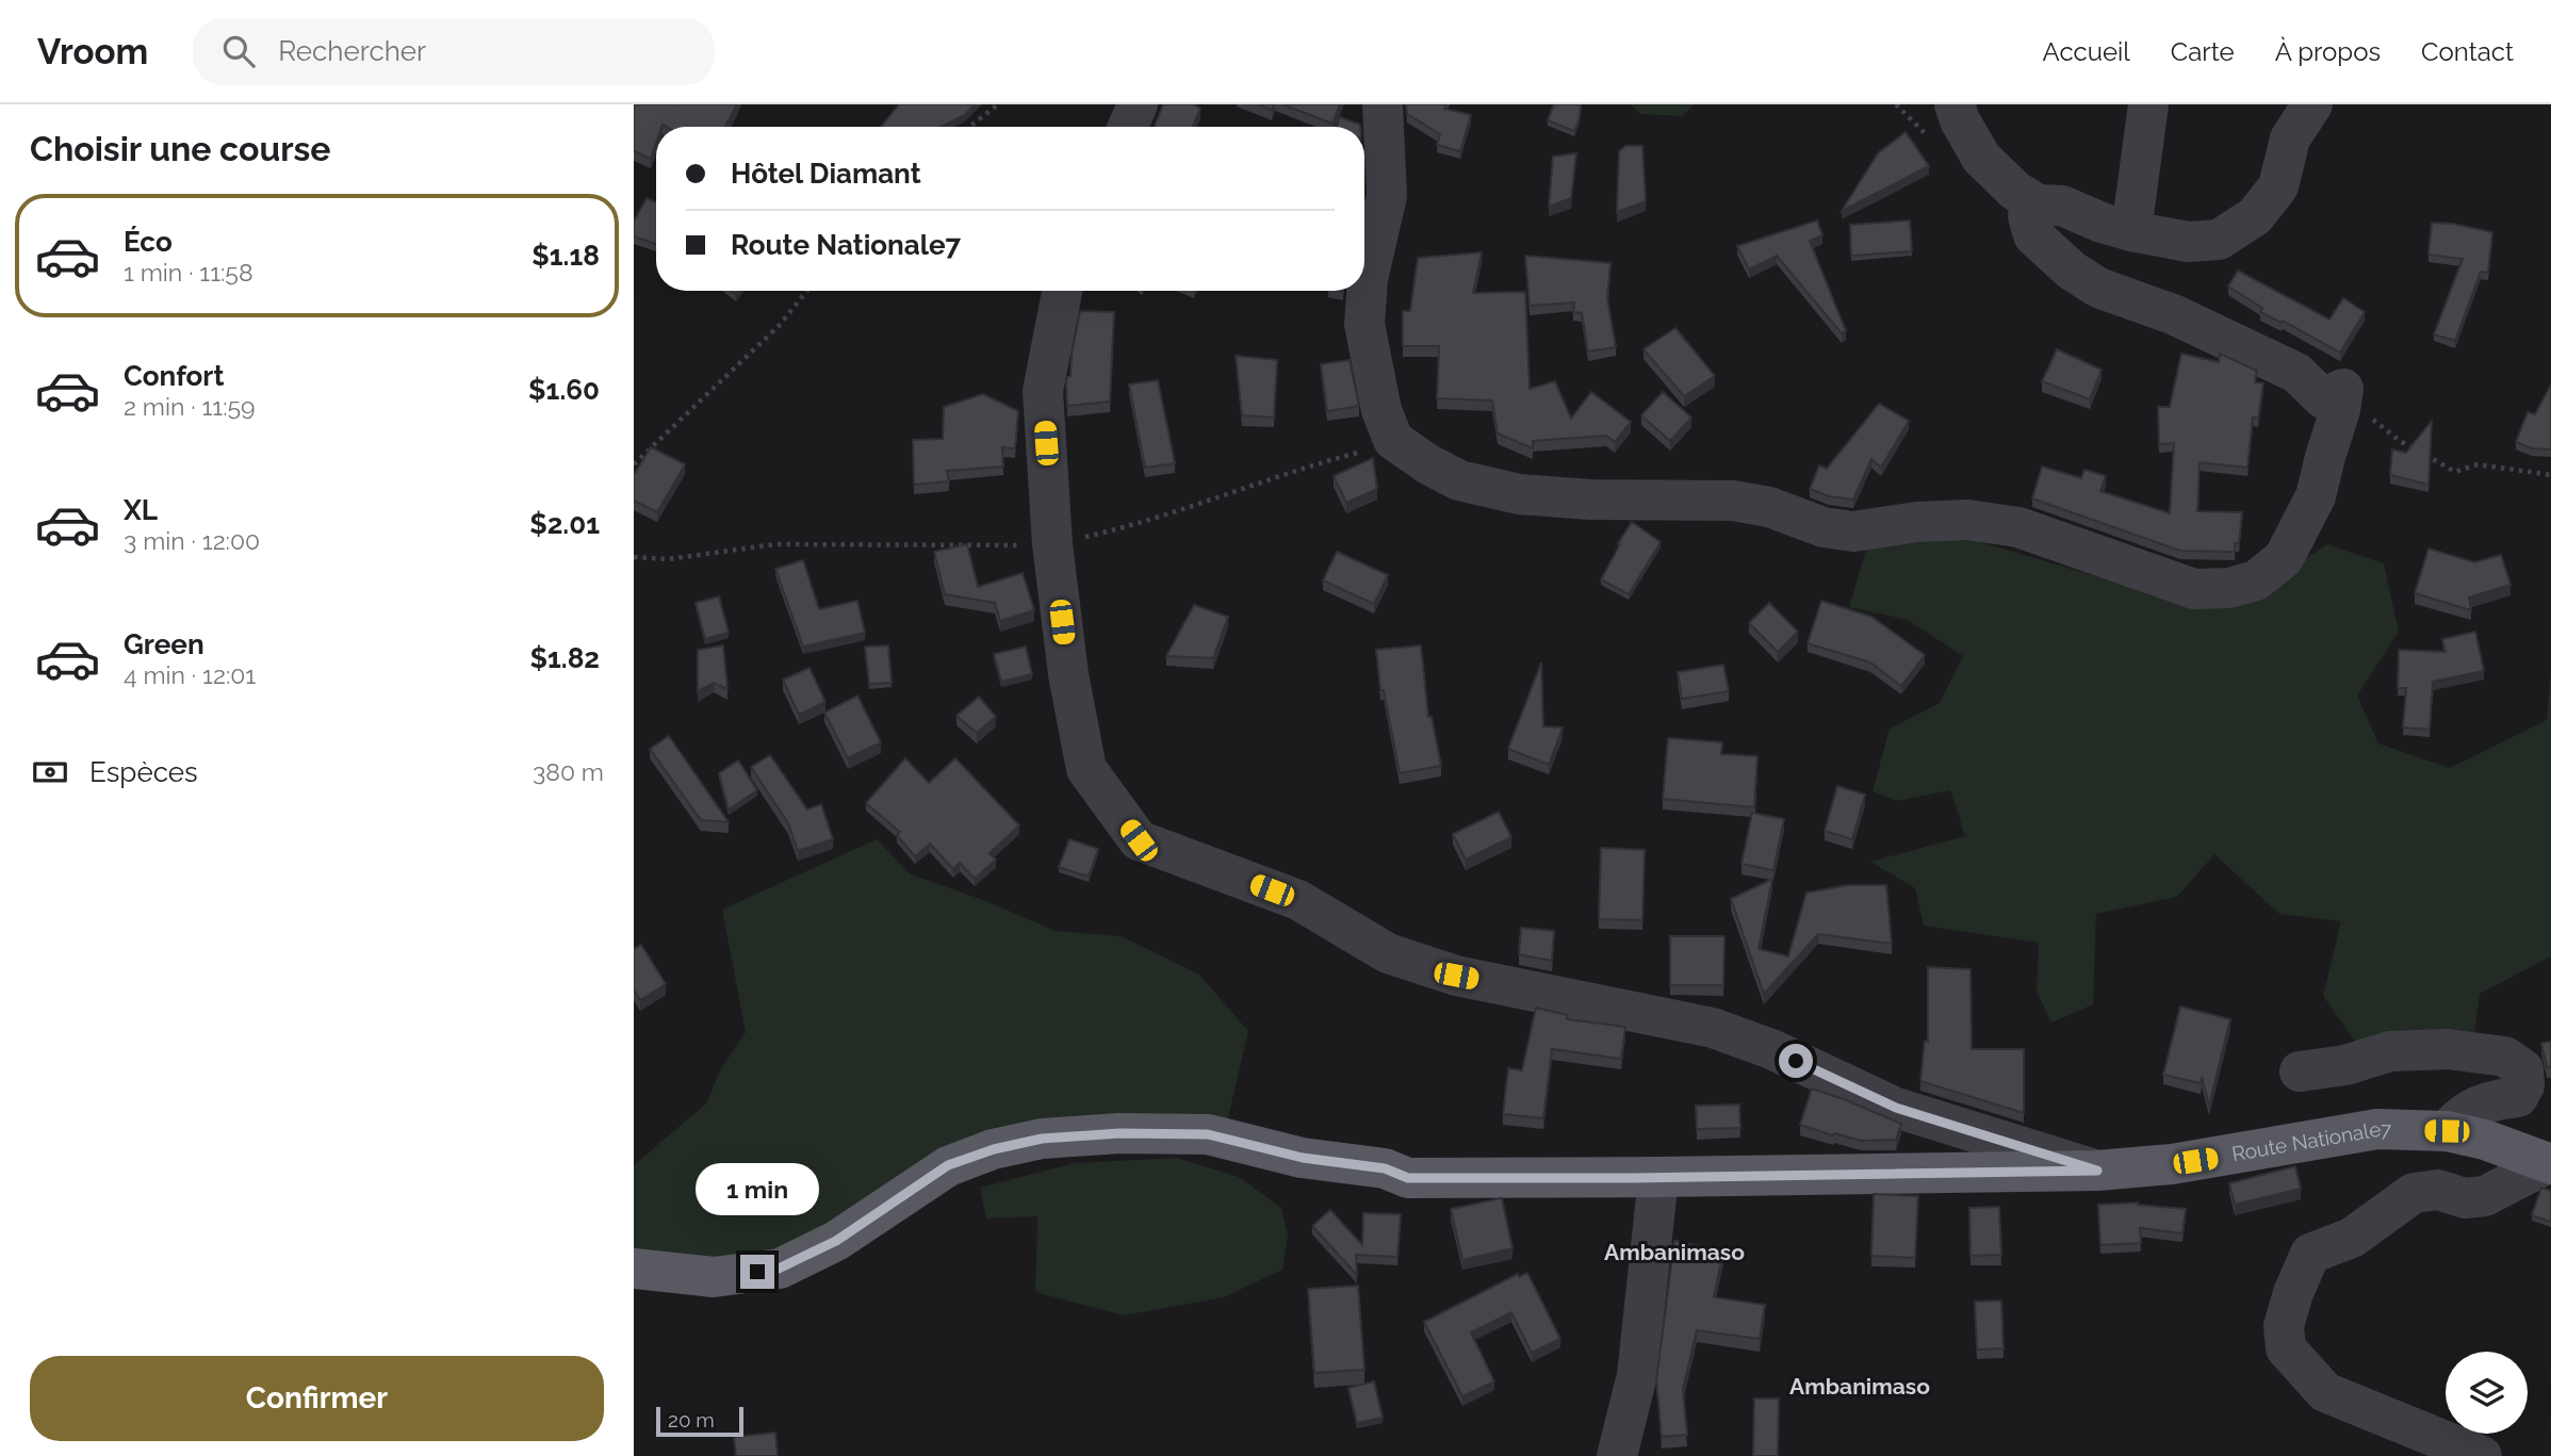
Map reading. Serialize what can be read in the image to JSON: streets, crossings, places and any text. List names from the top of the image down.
{
  "streets": {
    "main road": ["Route Nationale7"]
  },
  "districts": ["Ambanimaso", "Ambanimaso"],
  "scale_bar": "20 m",
  "page": {
    "header": "Vroom",
    "search": "Rechercher",
    "nav": [
      "Accueil",
      "Carte",
      "À propos",
      "Contact"
    ],
    "heading": "Choisir une course",
    "banner": ["Hôtel Diamant", "Route Nationale7"],
    "list": [
      {
        "name": "Éco",
        "note": "1 min · 11:58",
        "value": "$1.18"
      },
      {
        "name": "Confort",
        "note": "2 min · 11:59",
        "value": "$1.60"
      },
      {
        "name": "XL",
        "note": "3 min · 12:00",
        "value": "$2.01"
      },
      {
        "name": "Green",
        "note": "4 min · 12:01",
        "value": "$1.82"
      }
    ],
    "pay": ["Espèces", "380 m"],
    "bubble": "1 min",
    "buttons": "Confirmer",
    "scale": "20 m"
  }
}
